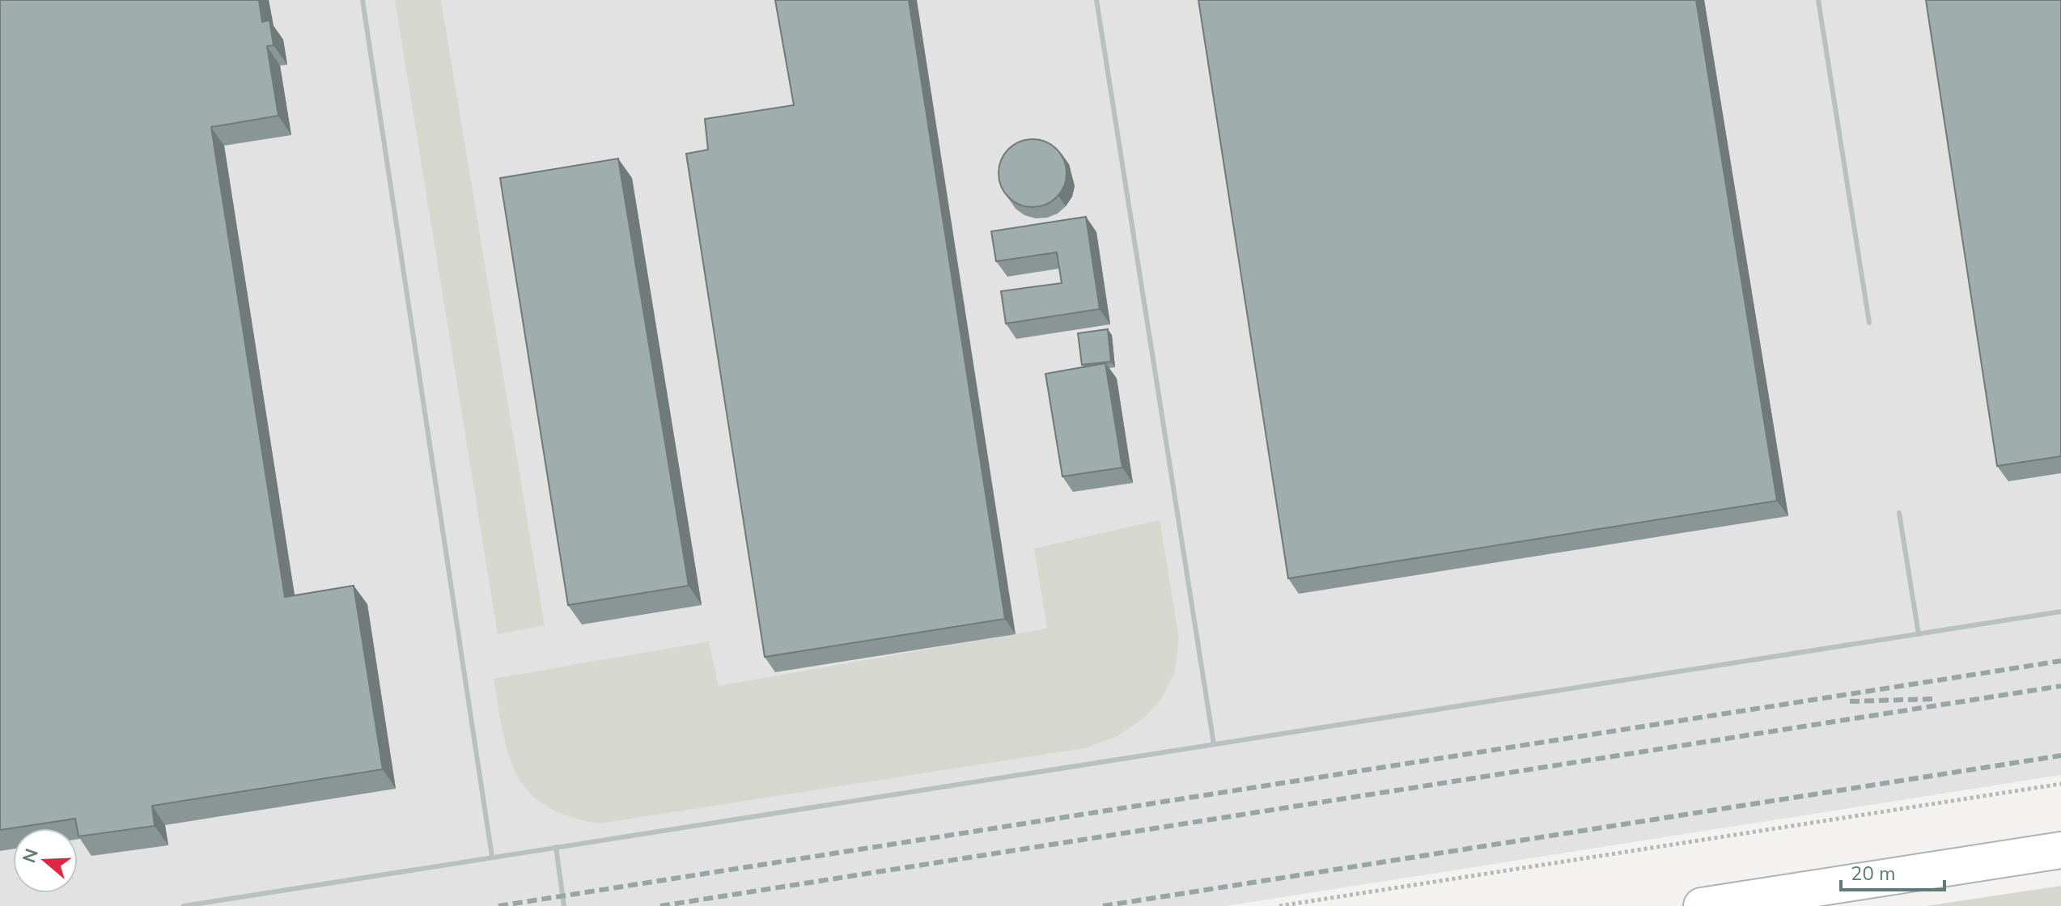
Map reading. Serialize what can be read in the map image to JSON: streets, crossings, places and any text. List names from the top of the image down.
{
  "scale_bar": "20 m",
  "north": "left"
}
